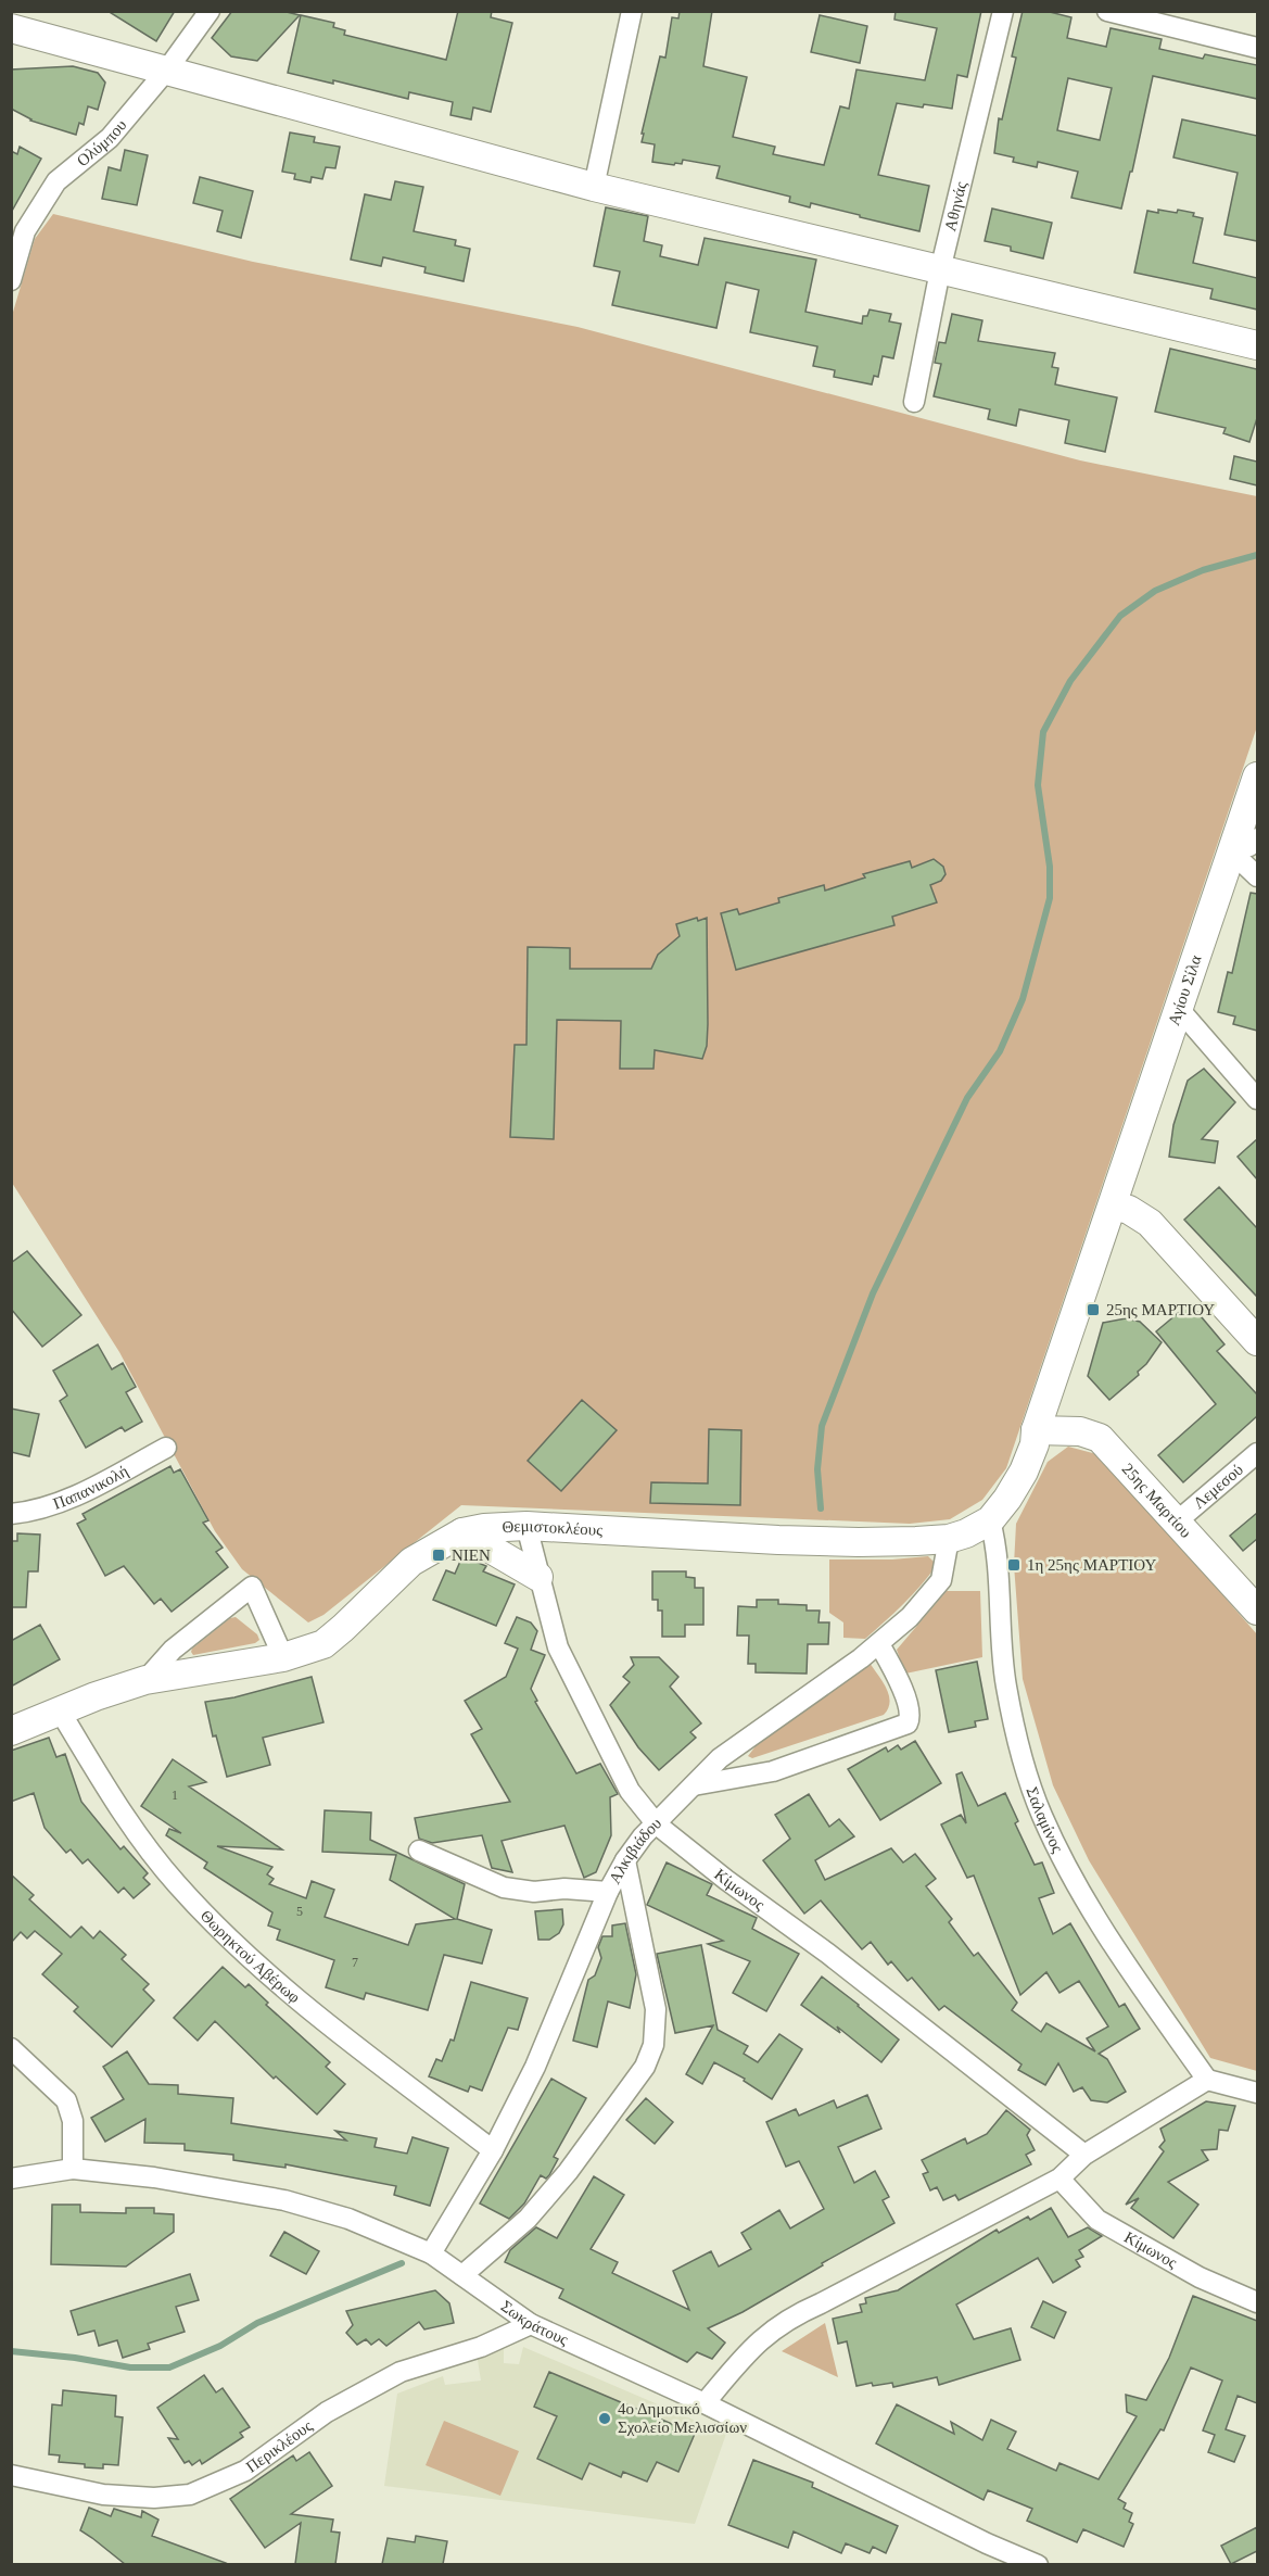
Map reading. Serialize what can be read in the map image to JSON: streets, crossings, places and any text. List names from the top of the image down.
{
  "streets": {
    "street": [
      "Ολύμπου",
      "Αθηνάς",
      "Αγίου Σίλα",
      "Παπανικολή",
      "Λεμεσού",
      "25ης Μαρτίου",
      "Θεμιστοκλέους",
      "Σαλαμίνος",
      "Αλκιβιάδου",
      "Κίμωνος",
      "Θωρηκτού Αβέρωφ",
      "Σωκράτους",
      "Περικλέους"
    ]
  },
  "crossings": [
    ["Αγίου Σίλα", "25ης Μαρτίου"],
    ["Αγίου Σίλα", "Θεμιστοκλέους"],
    ["Λεμεσού", "25ης Μαρτίου"],
    ["25ης Μαρτίου", "Θεμιστοκλέους"],
    ["Θεμιστοκλέους", "Σαλαμίνος"],
    ["Θεμιστοκλέους", "Αλκιβιάδου"],
    ["Θεμιστοκλέους", "Κίμωνος"],
    ["Θεμιστοκλέους", "Θωρηκτού Αβέρωφ"],
    ["Αλκιβιάδου", "Κίμωνος"],
    ["Αλκιβιάδου", "Θωρηκτού Αβέρωφ"],
    ["Αλκιβιάδου", "Σωκράτους"],
    ["Σωκράτους", "Περικλέους"]
  ],
  "places": {
    "transit": ["25ης ΜΑΡΤΙΟΥ", "ΝΙΕΝ", "1η 25ης ΜΑΡΤΙΟΥ"],
    "other": ["4ο Δημοτικό Σχολείο Μελισσίων"]
  },
  "house_numbers": ["1", "5", "7"]
}
